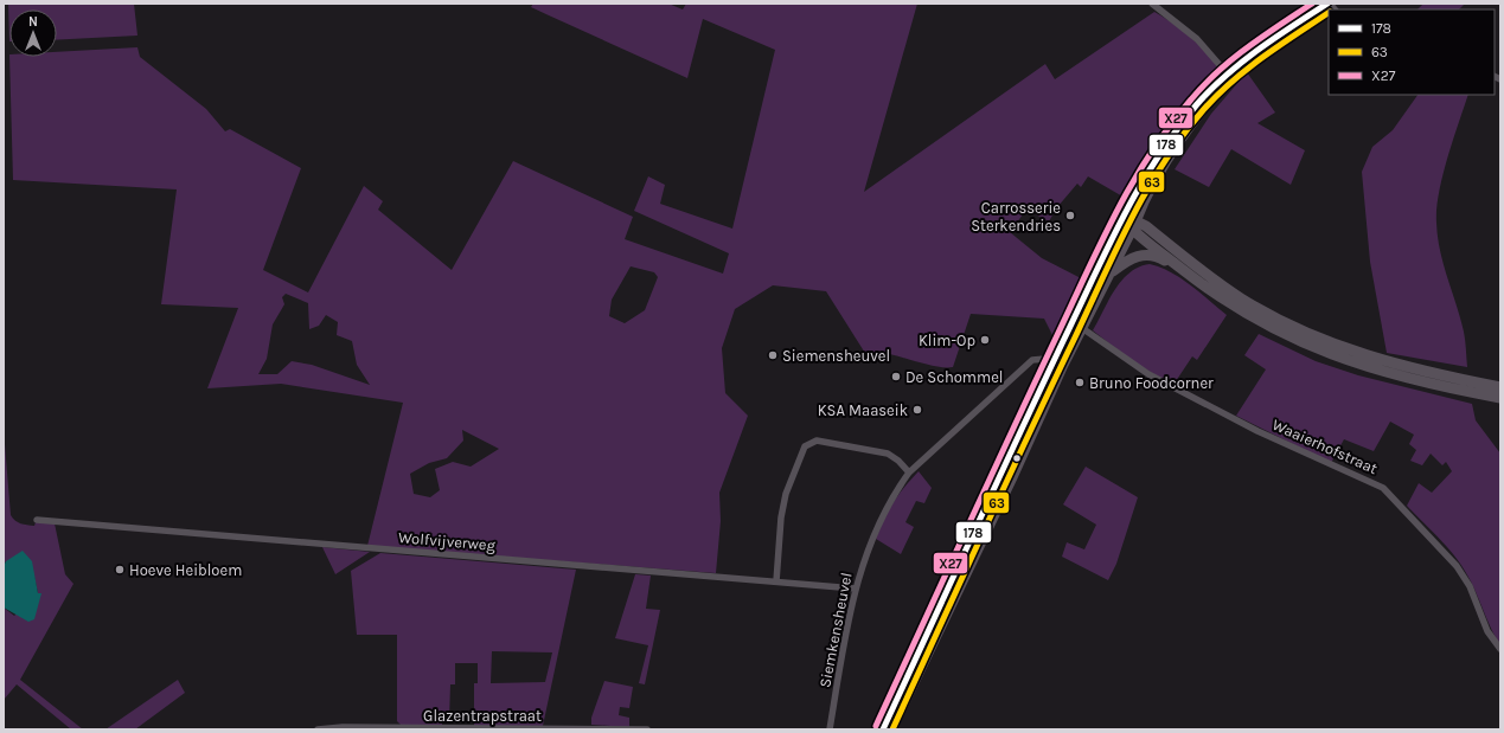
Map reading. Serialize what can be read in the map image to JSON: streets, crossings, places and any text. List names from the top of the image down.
{
  "streets": {
    "street": [
      "Waaierhofstraat",
      "Wolfvijverweg",
      "Siemkensheuvel",
      "Glazentrapstraat"
    ]
  },
  "crossings": [
    ["Wolfvijverweg", "Siemkensheuvel"]
  ],
  "places": [
    "Carrosserie Sterkendries",
    "Klim-Op",
    "Siemensheuvel",
    "De Schommel",
    "Bruno Foodcorner",
    "KSA Maaseik",
    "Hoeve Heibloem"
  ],
  "lines": ["transit line 178", "transit line X27", "transit line 63"],
  "legend": ["178", "63", "X27"],
  "north": "top"
}
